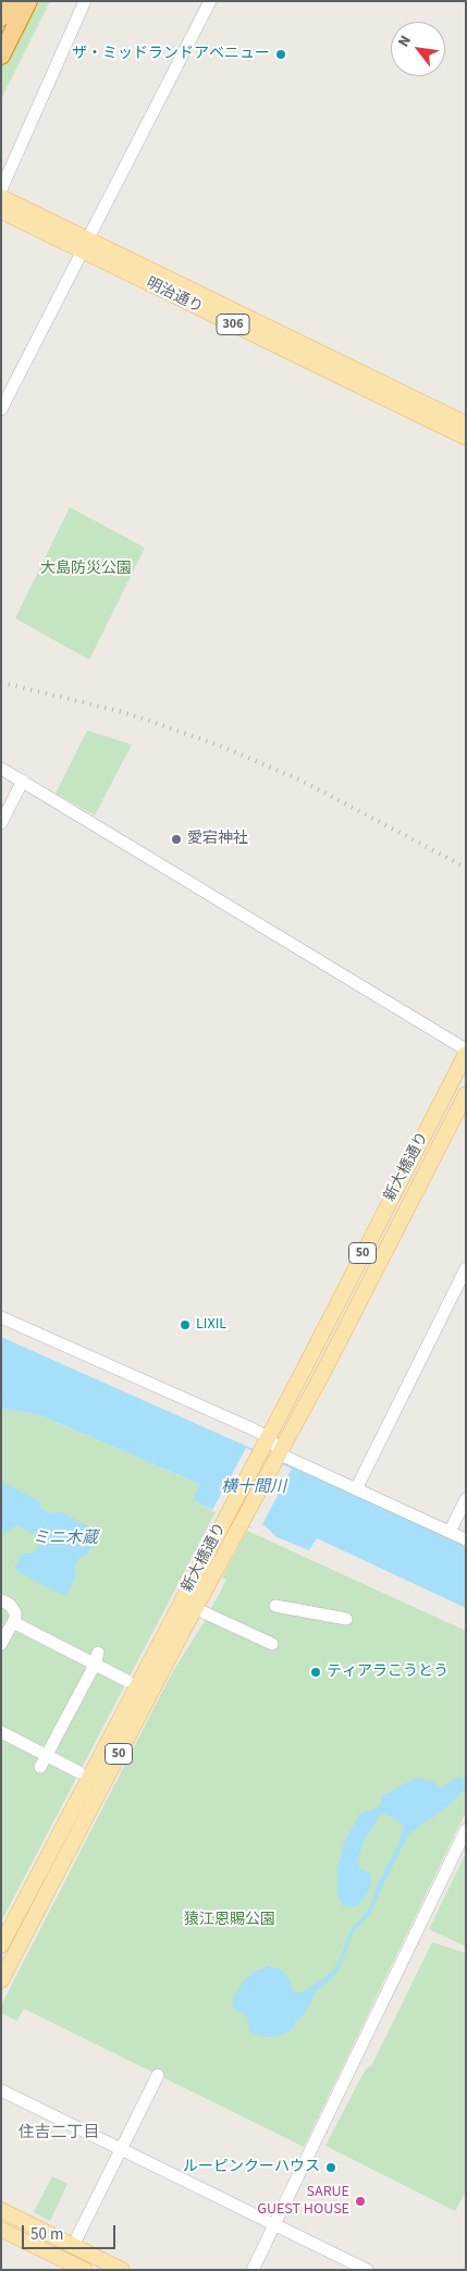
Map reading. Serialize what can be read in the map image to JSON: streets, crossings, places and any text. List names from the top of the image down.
{
  "streets": {
    "main road": [
      "明治通り",
      "306",
      "新大橋通り",
      "50"
    ]
  },
  "districts": ["住吉二丁目"],
  "water": ["横十間川", "ミニ木蔵"],
  "parks": ["大島防災公園", "猿江恩賜公園"],
  "places": [
    "ザ・ミッドランドアベニュー",
    "愛宕神社",
    "LIXIL",
    "ティアラこうとう",
    "ルーピンクーハウス",
    "SARUE GUEST HOUSE"
  ],
  "scale_bar": "50 m",
  "north": "top left"
}
